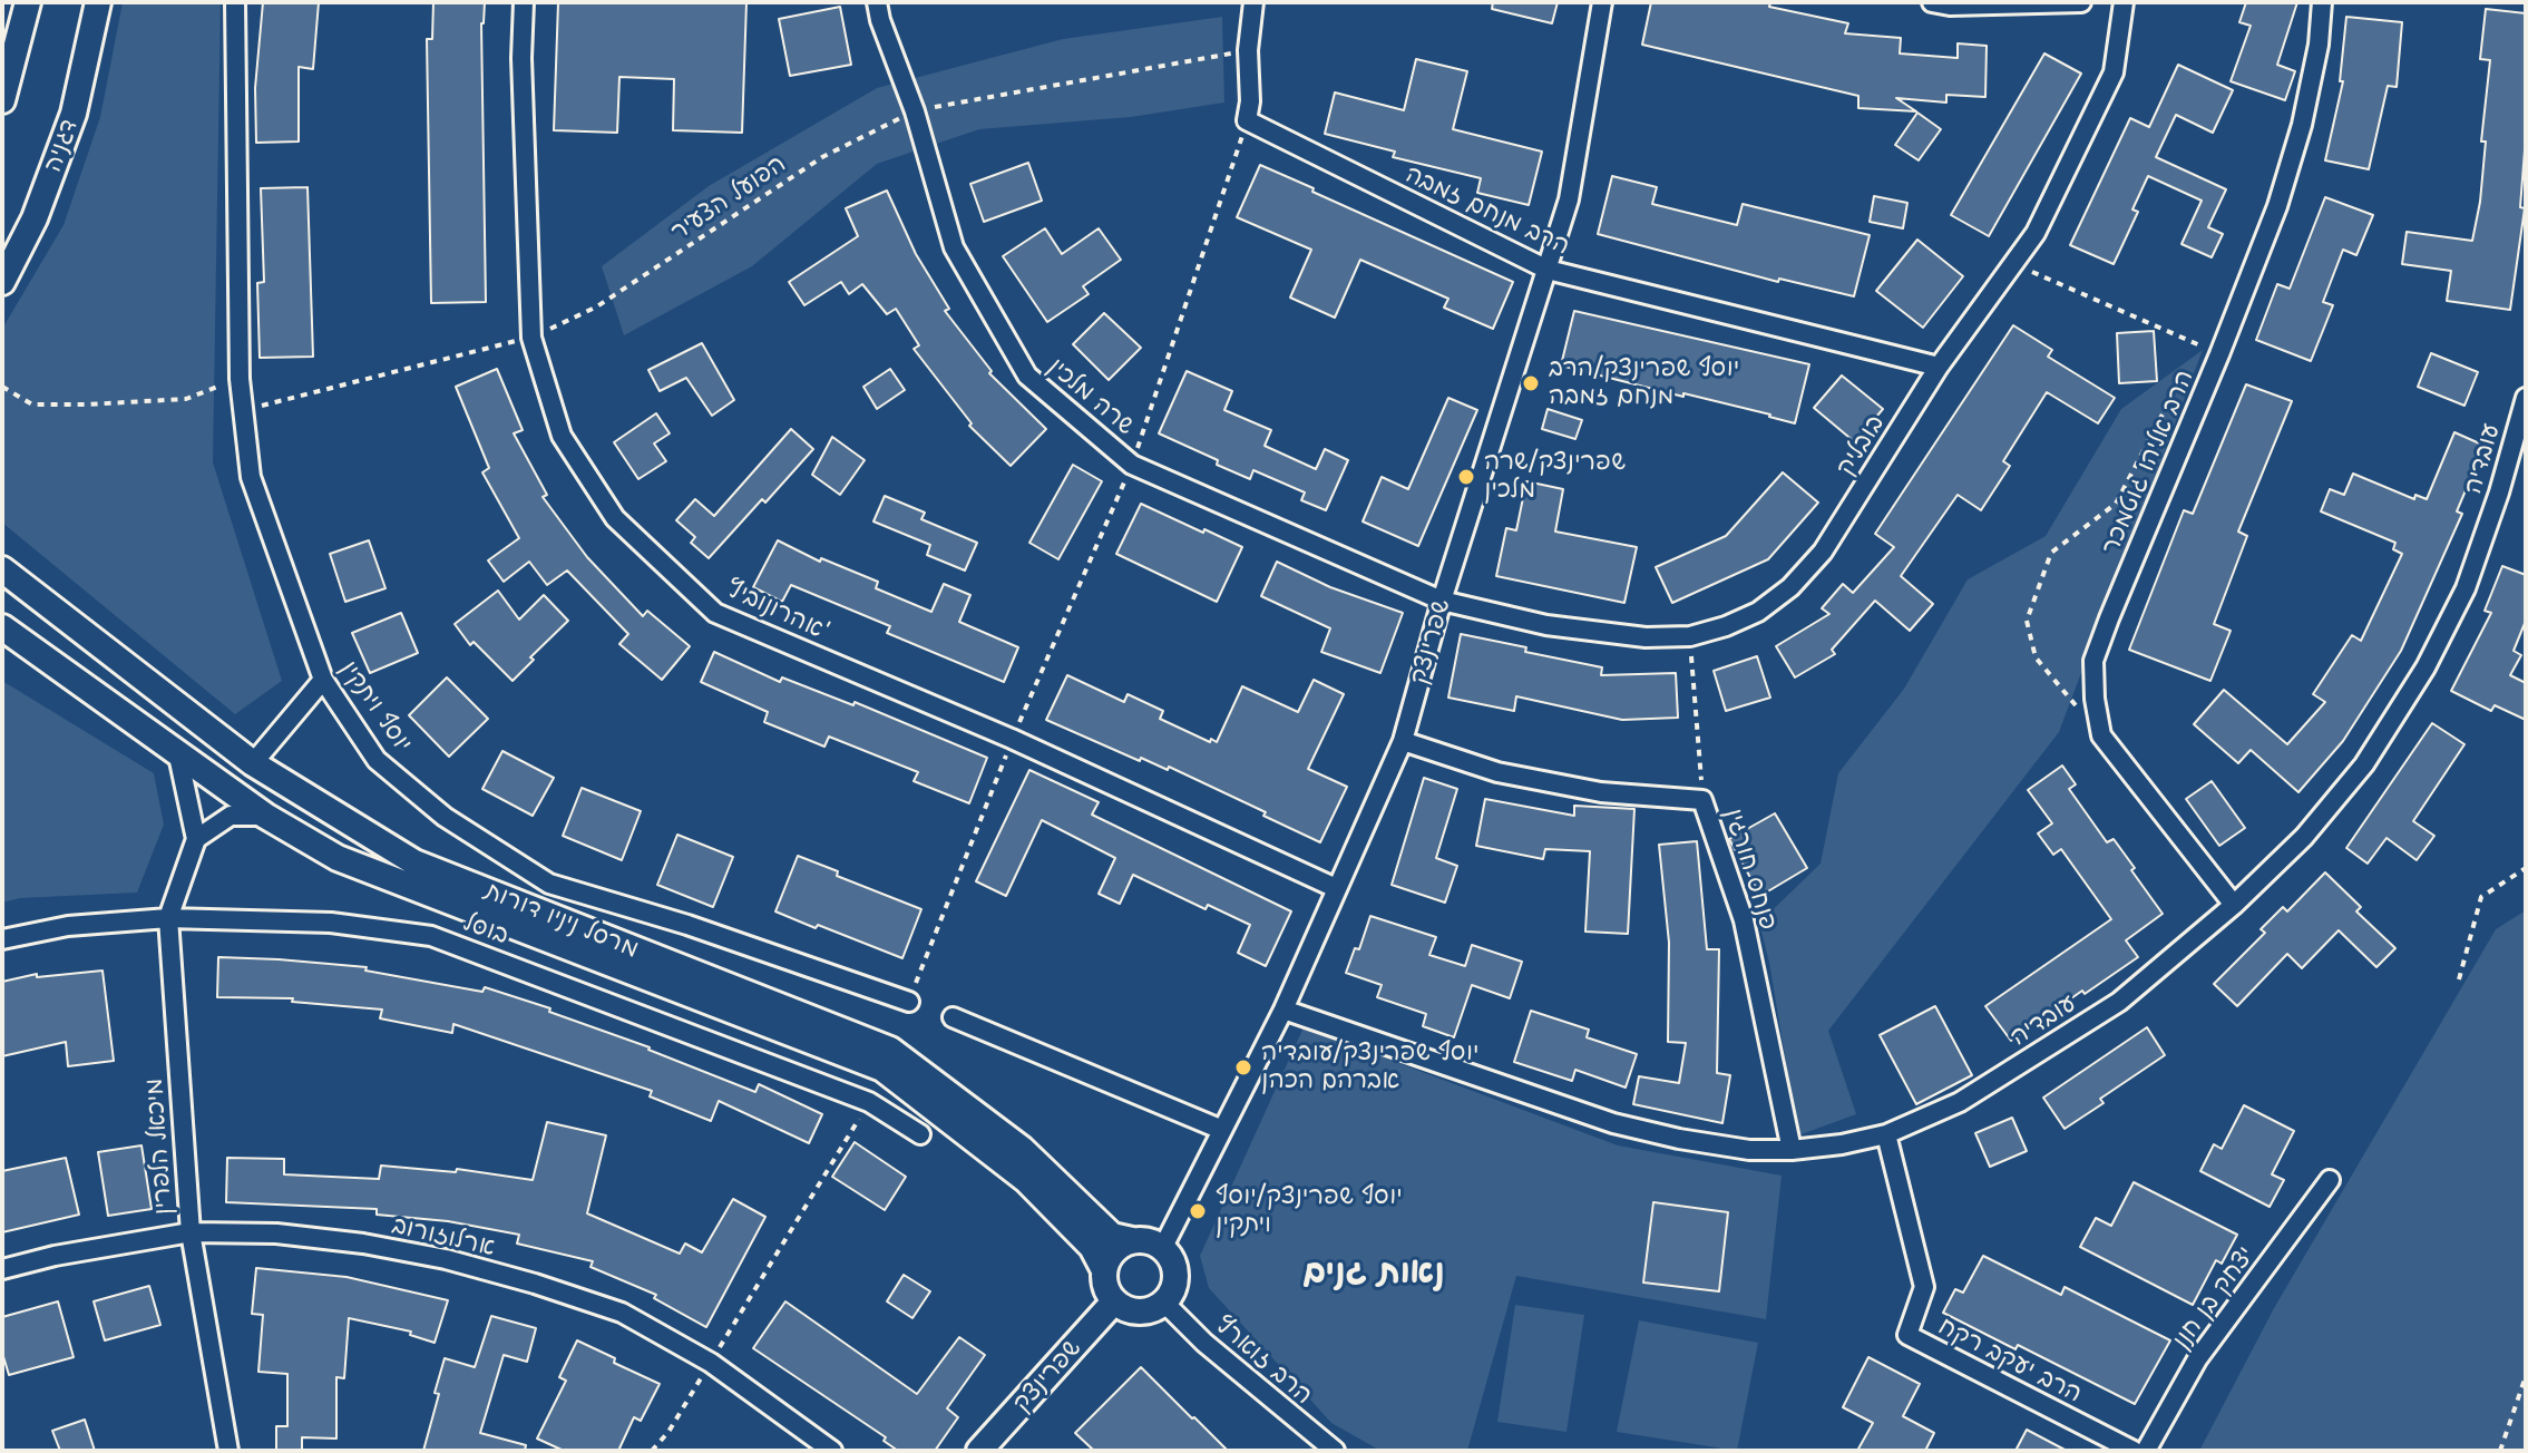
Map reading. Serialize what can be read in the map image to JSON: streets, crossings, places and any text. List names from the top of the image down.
{
  "streets": {
    "street": [
      "דגניה",
      "הרב מנחם זמבה",
      "שרה מלכין",
      "בובליק",
      "עובדיה",
      "הרב אליהו גוטמכר",
      "אהרונוביץ'",
      "שפרינצק",
      "יוסף ויתקין",
      "פנחס חורגין",
      "מרסל ניניו דורות",
      "בוסל",
      "מיכאל הלפרין",
      "ארלוזורוב",
      "יצחק בן חנן",
      "הרב זוארץ",
      "הרב יעקב רקח"
    ],
    "path": ["הפועל הצעיר"]
  },
  "crossings": [
    ["הפועל הצעיר", "שרה מלכין"],
    ["הפועל הצעיר", "אהרונוביץ'"],
    ["הפועל הצעיר", "יוסף ויתקין"],
    ["הרב מנחם זמבה", "בובליק"],
    ["הרב מנחם זמבה", "שפרינצק"],
    ["שרה מלכין", "בובליק"],
    ["שרה מלכין", "שפרינצק"],
    ["בובליק", "שפרינצק"],
    ["עובדיה", "הרב אליהו גוטמכר"],
    ["עובדיה", "שפרינצק"],
    ["עובדיה", "פנחס חורגין"],
    ["עובדיה", "הרב יעקב רקח"],
    ["אהרונוביץ'", "שפרינצק"],
    ["שפרינצק", "פנחס חורגין"],
    ["שפרינצק", "מרסל ניניו דורות"],
    ["שפרינצק", "הרב זוארץ"],
    ["מרסל ניניו דורות", "הרב זוארץ"],
    ["בוסל", "מיכאל הלפרין"],
    ["מיכאל הלפרין", "ארלוזורוב"]
  ],
  "districts": ["נאות גנים"],
  "places": [
    "יוסף שפרינצק/הרב מנחם זמבה",
    "שפרינצק/שרה מלכין",
    "יוסף שפרינצק/עובדיה אברהם הכהן",
    "יוסף שפרינצק/יוסף ויתקין"
  ]
}
